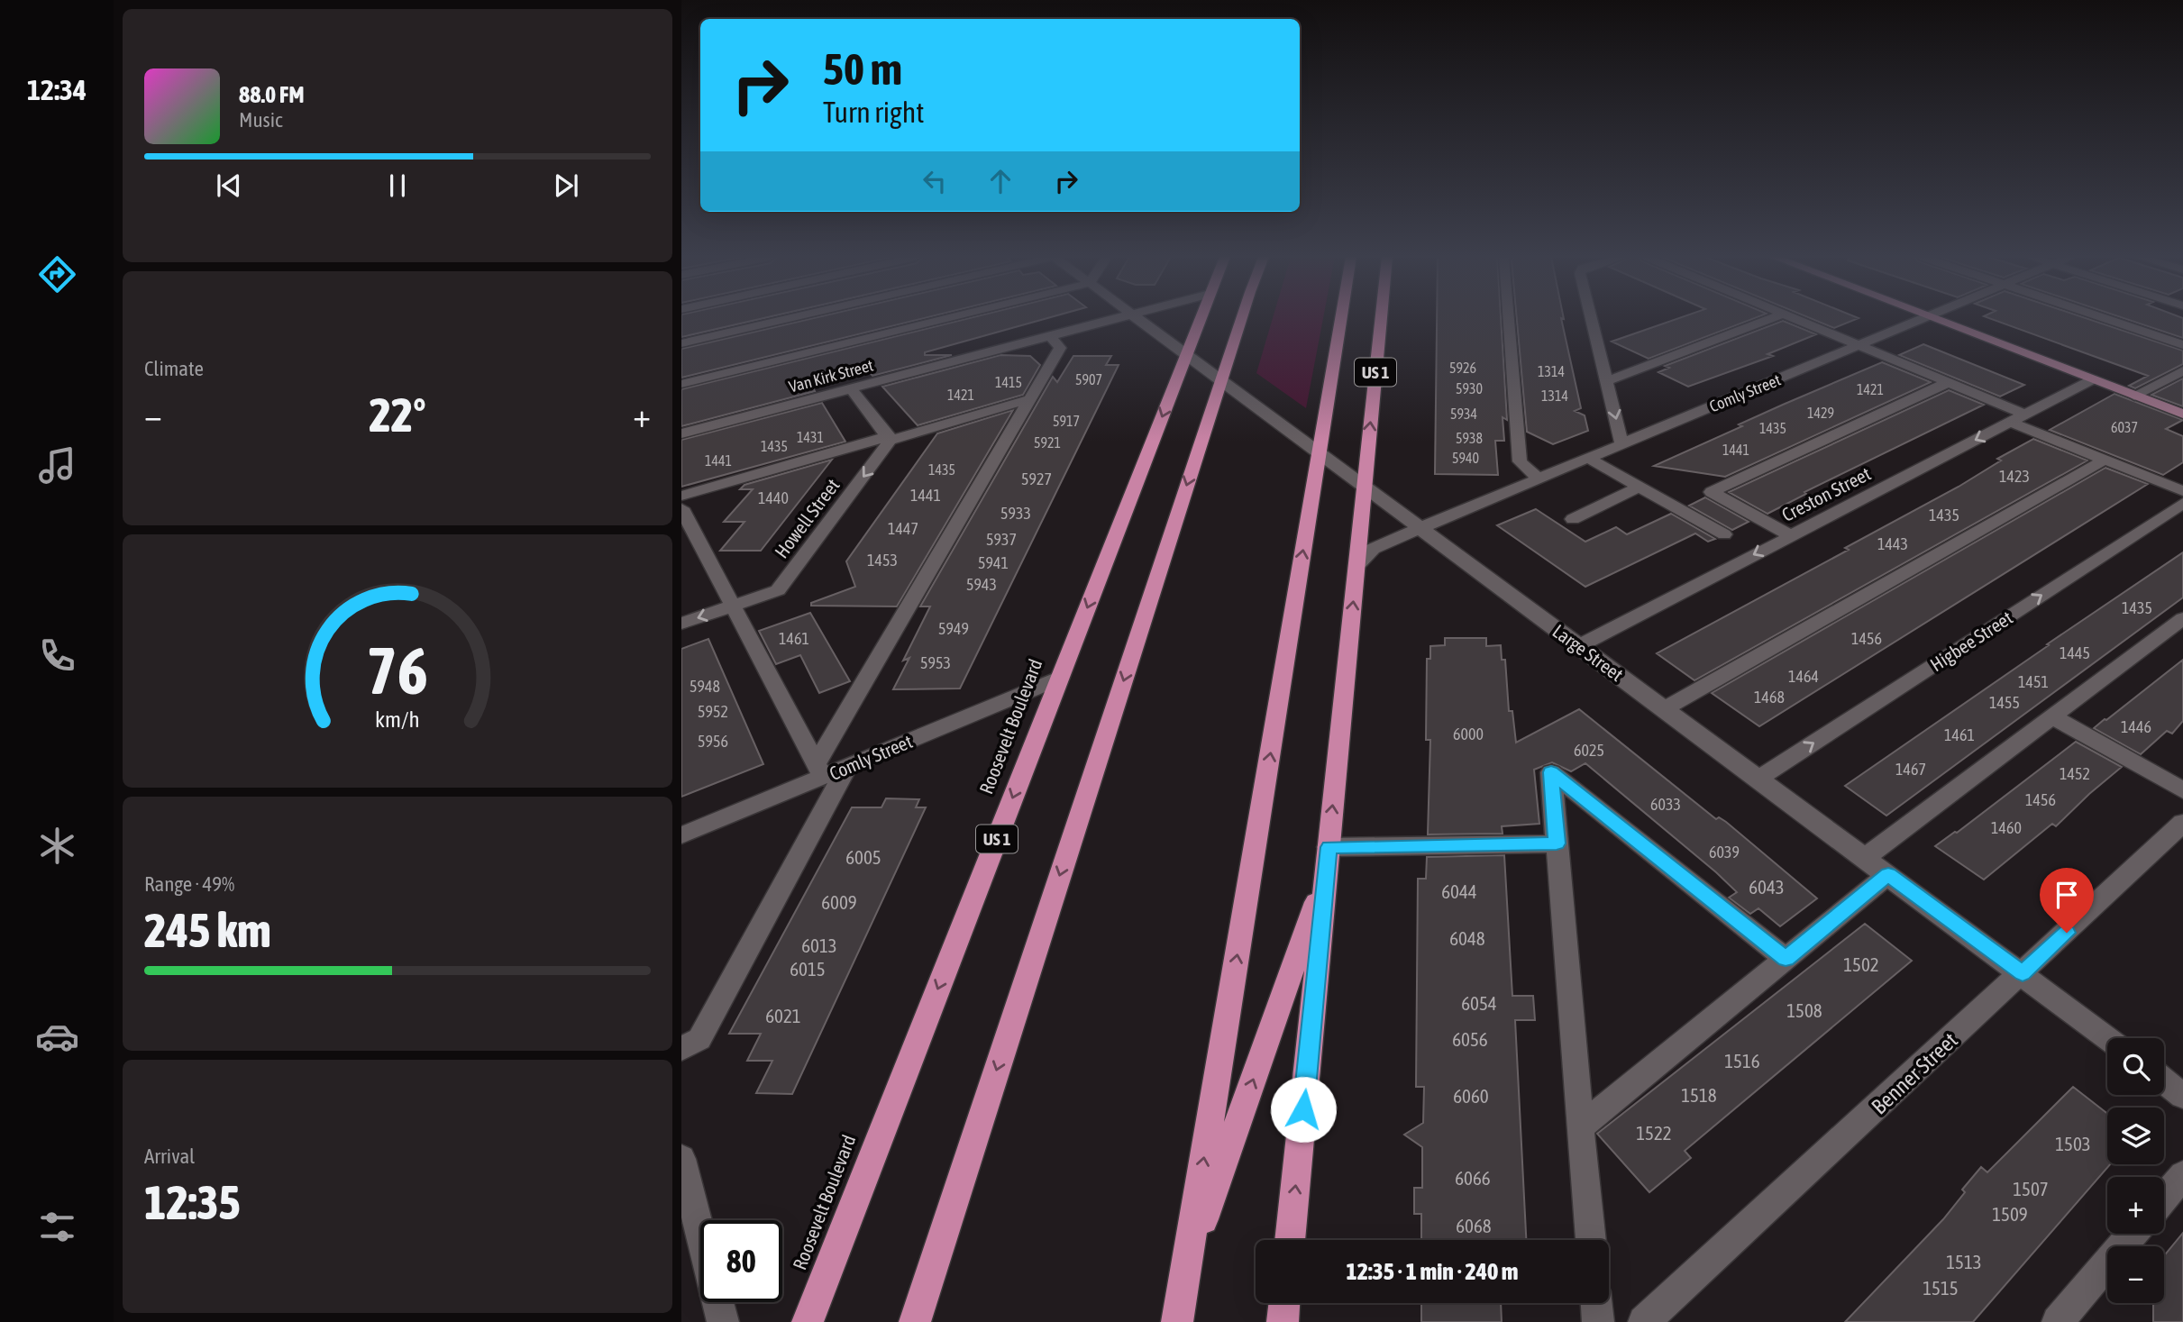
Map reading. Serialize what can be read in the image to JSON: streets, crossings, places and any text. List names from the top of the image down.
{
  "streets": {
    "highway": ["US 1", "Roosevelt Boulevard"],
    "street": [
      "Van Kirk Street",
      "Comly Street",
      "Creston Street",
      "Howell Street",
      "Higbee Street",
      "Large Street",
      "Benner Street"
    ]
  },
  "crossings": [
    ["US 1", "Comly Street"],
    ["US 1", "Large Street"],
    ["Comly Street", "Large Street"],
    ["Comly Street", "Roosevelt Boulevard"],
    ["Creston Street", "Large Street"],
    ["Higbee Street", "Large Street"],
    ["Large Street", "Roosevelt Boulevard"],
    ["Large Street", "Benner Street"]
  ],
  "house_numbers": [
    "5926",
    "1314",
    "5907",
    "1415",
    "5930",
    "1421",
    "1421",
    "1314",
    "1429",
    "5934",
    "5917",
    "6037",
    "1435",
    "1431",
    "5938",
    "5921",
    "1435",
    "1441",
    "5940",
    "1441",
    "1435",
    "1423",
    "5927",
    "1441",
    "1440",
    "5933",
    "1435",
    "1447",
    "5937",
    "1443",
    "1453",
    "5941",
    "5943",
    "1435",
    "5949",
    "1461",
    "1456",
    "1445",
    "5953",
    "1464",
    "1451",
    "5948",
    "1468",
    "1455",
    "5952",
    "1446",
    "6000",
    "1461",
    "5956",
    "6025",
    "1467",
    "1452",
    "1456",
    "6033",
    "1460",
    "6039",
    "6005",
    "6043",
    "6044",
    "6009",
    "6048",
    "6013",
    "1502",
    "6015",
    "6054",
    "1508",
    "6021",
    "6056",
    "1516",
    "1518",
    "6060",
    "1522",
    "1503",
    "6066",
    "1507",
    "1509",
    "6068",
    "1513",
    "1515"
  ],
  "page": {
    "tabs": "12:34",
    "turn": ["50 m", "Turn right"],
    "song": ["88.0 FM", "Music"],
    "tile": [
      "Climate",
      ["Range · 49%", "245 km"],
      ["Arrival", "12:35"]
    ],
    "heat": ["−", "22°", "+"],
    "map_buttons": ["+", "−"],
    "limit": "80",
    "trip": "12:35 · 1 min · 240 m",
    "gauge": ["76", "km/h"]
  }
}
